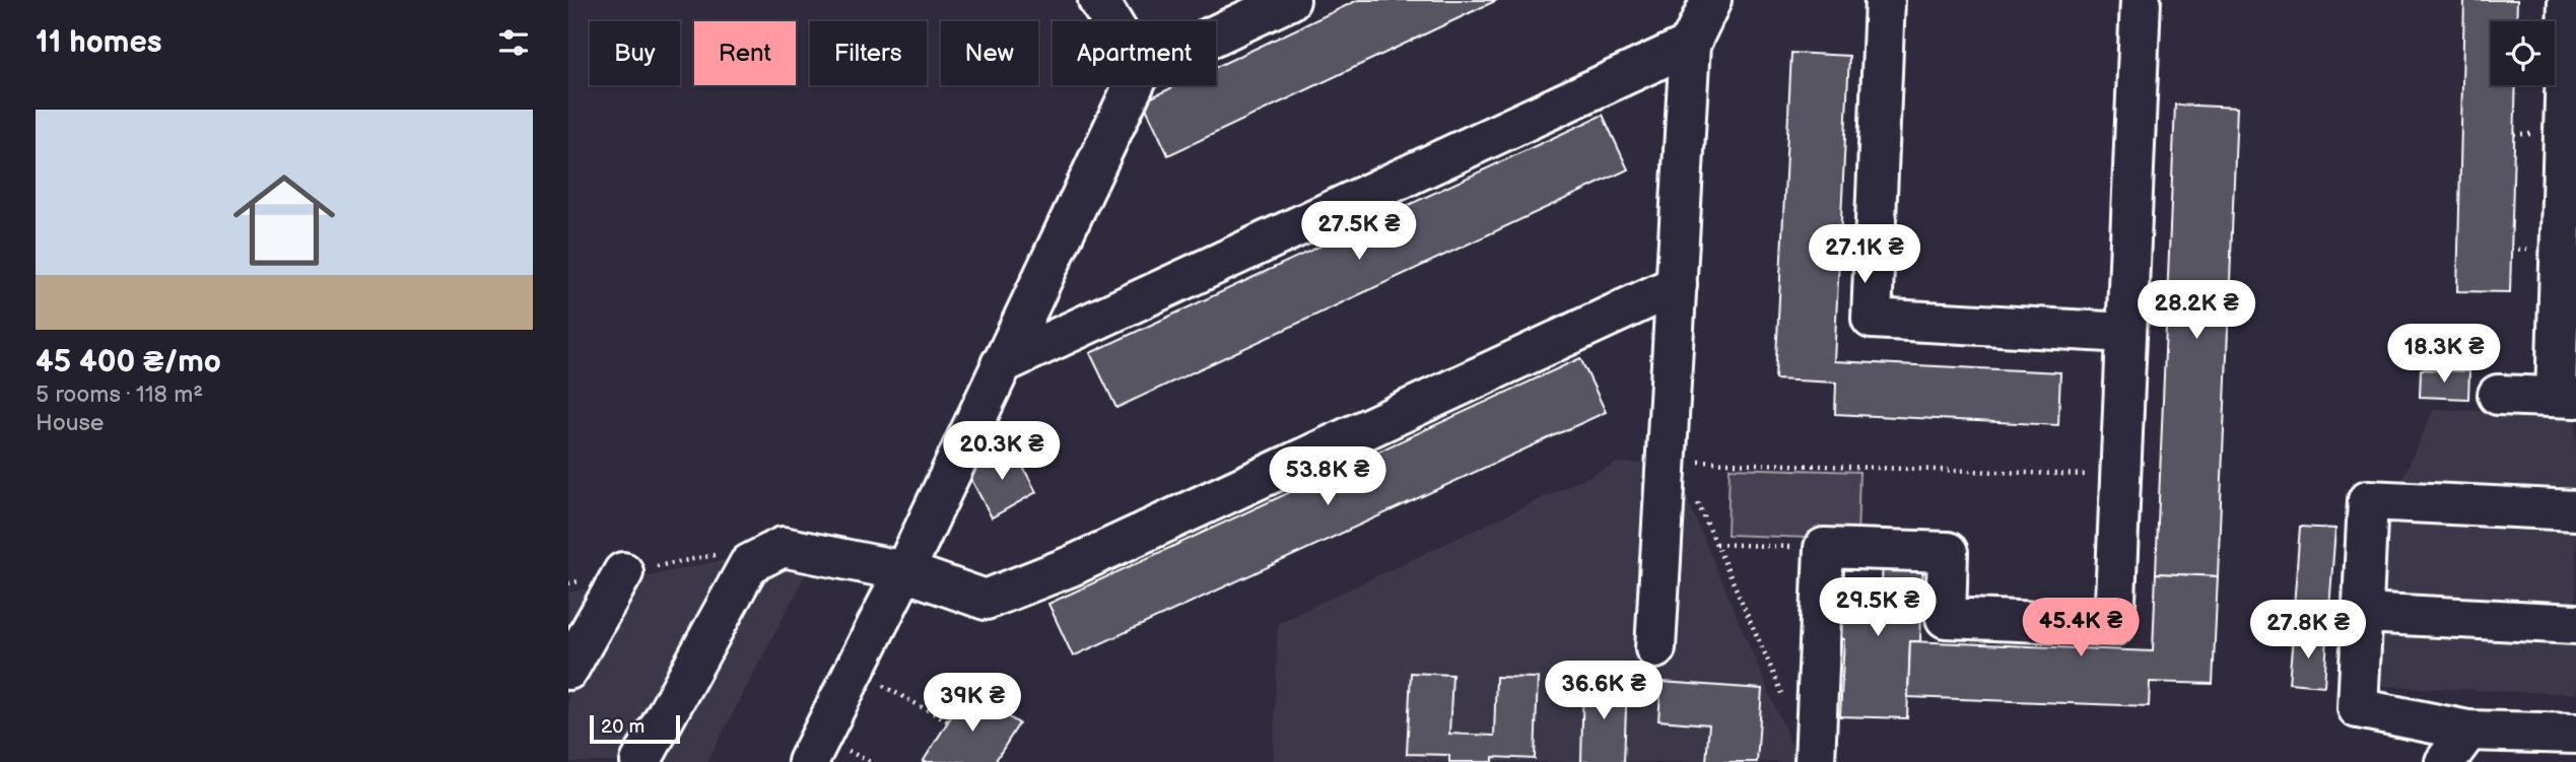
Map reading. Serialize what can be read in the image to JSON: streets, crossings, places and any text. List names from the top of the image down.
{
  "scale_bar": "20 m",
  "page": {
    "heading": "11 homes",
    "chip": [
      "Buy",
      "Rent",
      "Filters",
      "New",
      "Apartment"
    ],
    "list": [
      {
        "name": "45 400 ₴/mo",
        "note": "5 rooms · 118 m² · House"
      }
    ],
    "price": [
      "27.5K ₴",
      "27.1K ₴",
      "28.2K ₴",
      "18.3K ₴",
      "20.3K ₴",
      "53.8K ₴",
      "29.5K ₴",
      "45.4K ₴",
      "27.8K ₴",
      "36.6K ₴",
      "39K ₴"
    ],
    "scale": "20 m"
  }
}
